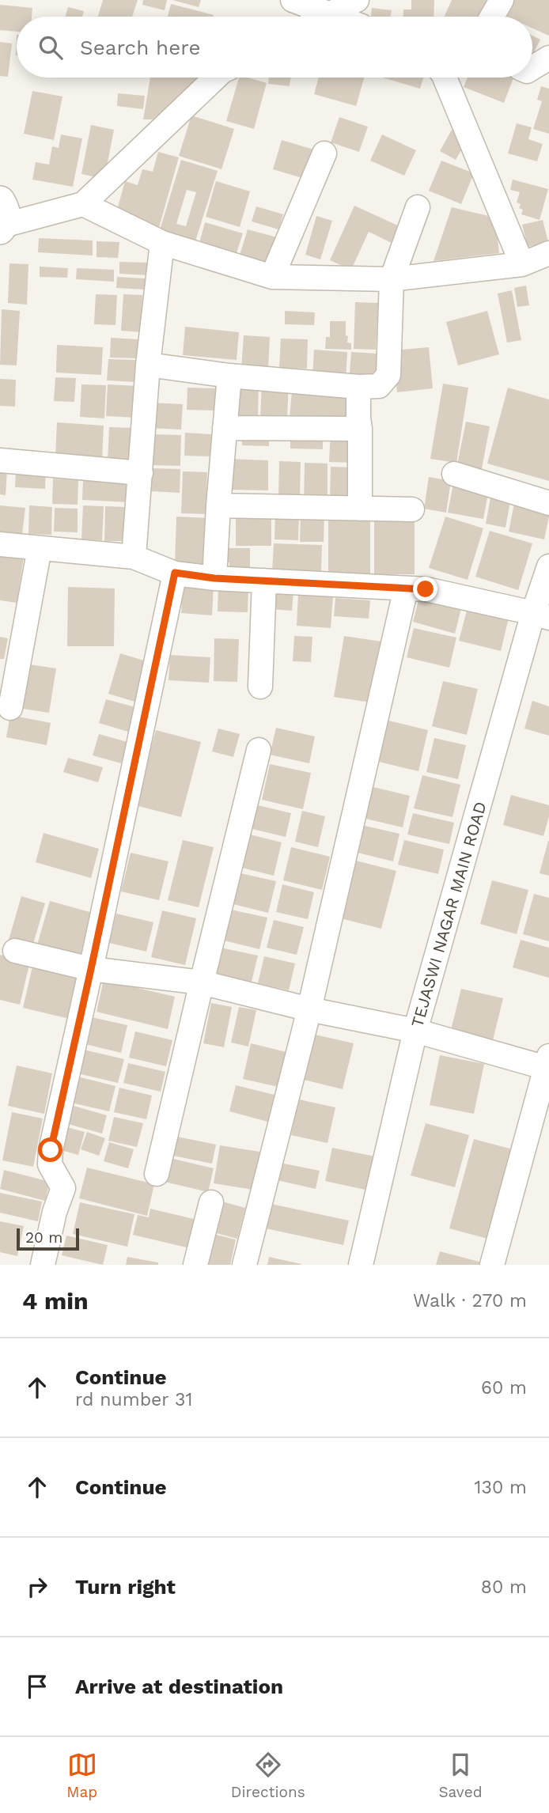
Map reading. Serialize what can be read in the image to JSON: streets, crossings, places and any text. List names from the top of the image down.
{
  "streets": {
    "street": ["TEJASWI NAGAR MAIN ROAD"]
  },
  "scale_bar": "20 m",
  "page": {
    "search": "Search here",
    "scale": "20 m",
    "heading": ["4 min", "Walk · 270 m"],
    "list": [
      ["Continue", "rd number 31", "60 m"],
      ["Continue", "130 m"],
      ["Turn right", "80 m"],
      "Arrive at destination"
    ],
    "nav": ["Map", "Directions", "Saved"]
  }
}
